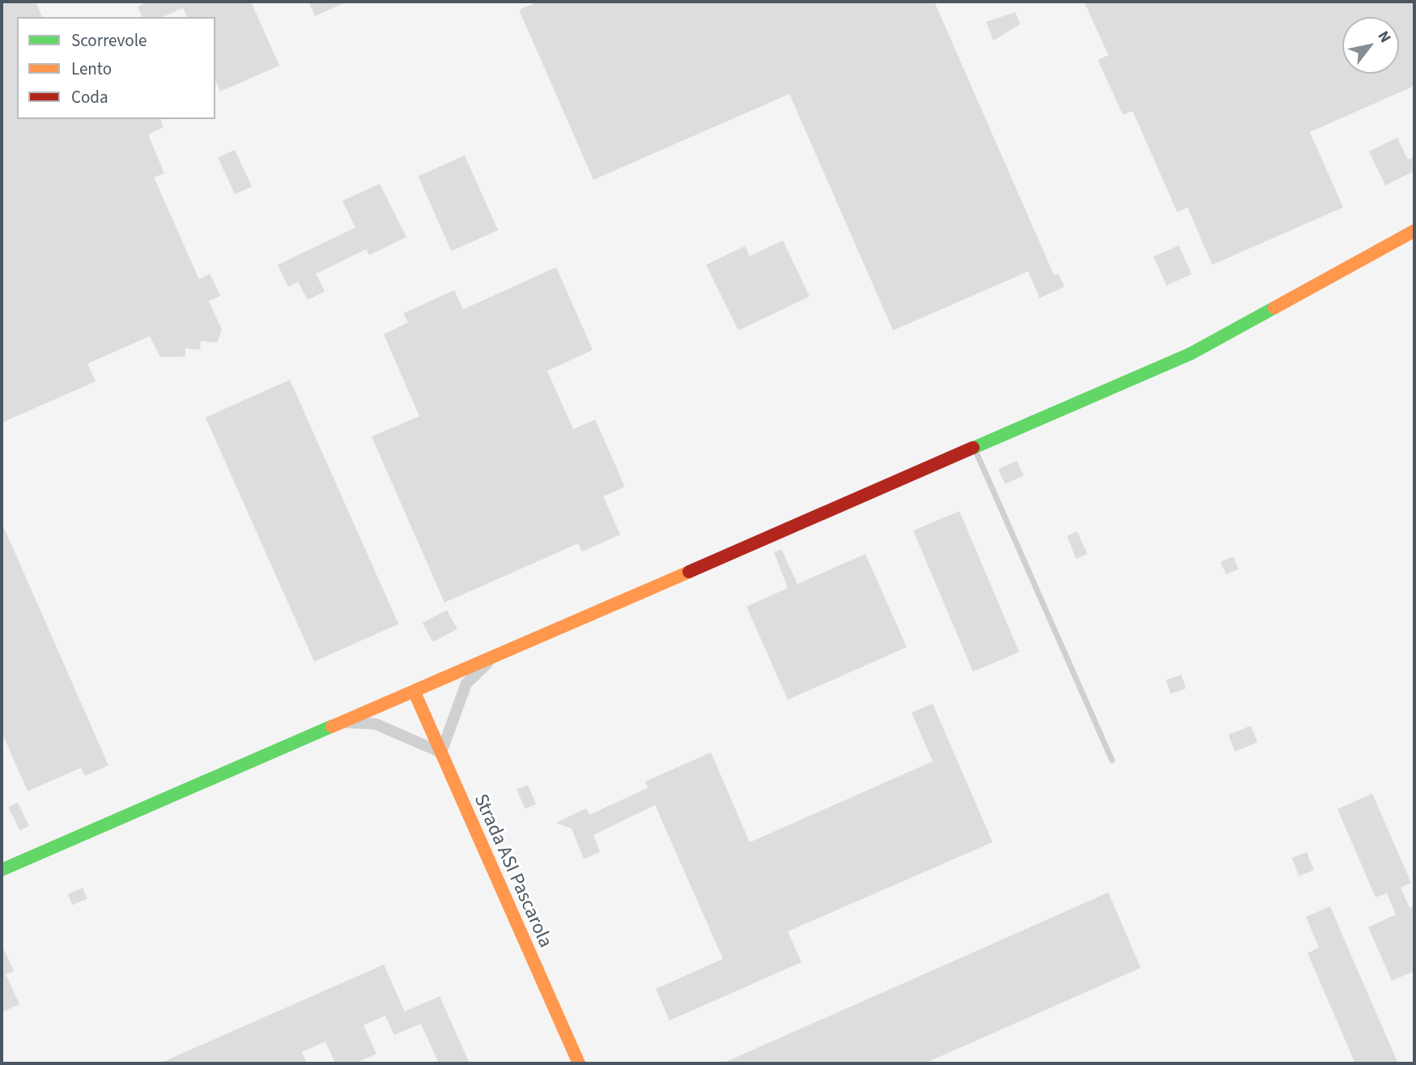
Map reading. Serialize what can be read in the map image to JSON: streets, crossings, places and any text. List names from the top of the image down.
{
  "streets": {
    "street": ["Strada ASI Pascarola"]
  },
  "legend": ["Scorrevole", "Lento", "Coda"],
  "north": "top right"
}
